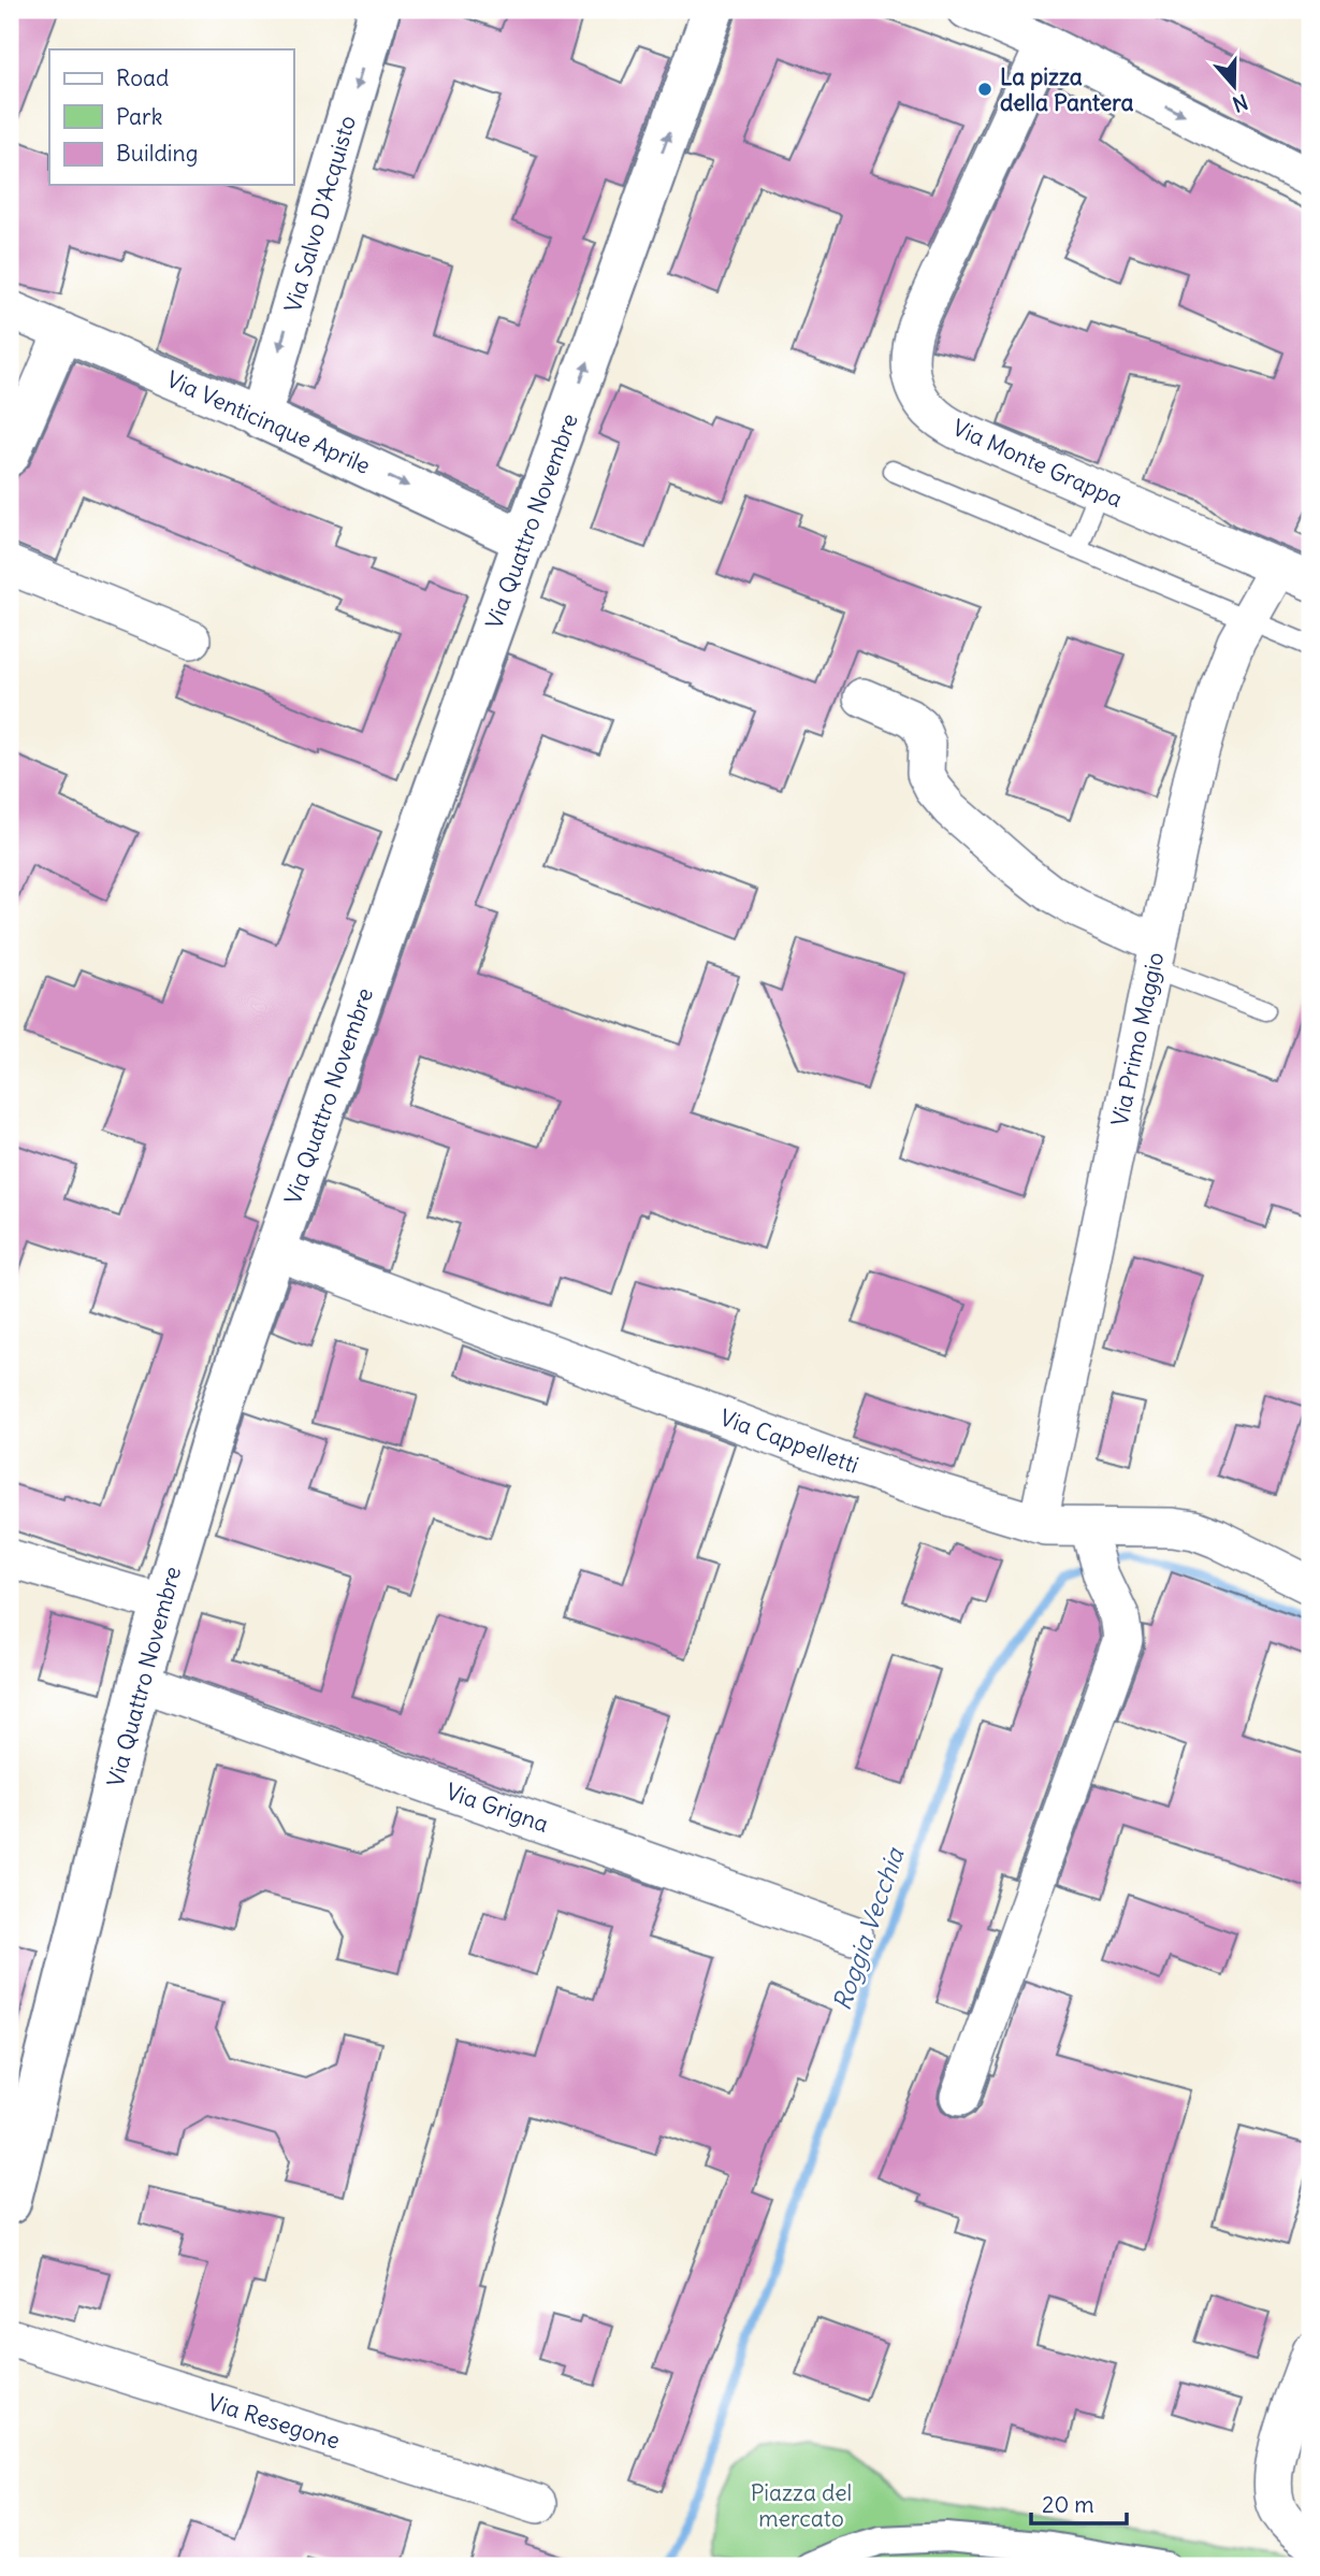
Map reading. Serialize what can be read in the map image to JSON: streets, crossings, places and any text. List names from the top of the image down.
{
  "streets": {
    "street": [
      "Via Salvo D'Acquisto",
      "Via Venticinque Aprile",
      "Via Monte Grappa",
      "Via Quattro Novembre",
      "Via Primo Maggio",
      "Via Cappelletti",
      "Via Grigna",
      "Via Resegone"
    ]
  },
  "crossings": [
    ["Via Salvo D'Acquisto", "Via Venticinque Aprile"],
    ["Via Venticinque Aprile", "Via Quattro Novembre"],
    ["Via Monte Grappa", "Via Primo Maggio"],
    ["Via Quattro Novembre", "Via Cappelletti"],
    ["Via Quattro Novembre", "Via Grigna"],
    ["Via Primo Maggio", "Via Cappelletti"]
  ],
  "one_way": ["Via Salvo D'Acquisto", "Via Venticinque Aprile"],
  "water": ["Roggia Vecchia"],
  "parks": ["Piazza del mercato"],
  "places": ["La pizza della Pantera"],
  "legend": ["Road", "Park", "Building"],
  "scale_bar": "20 m",
  "north": "bottom"
}
